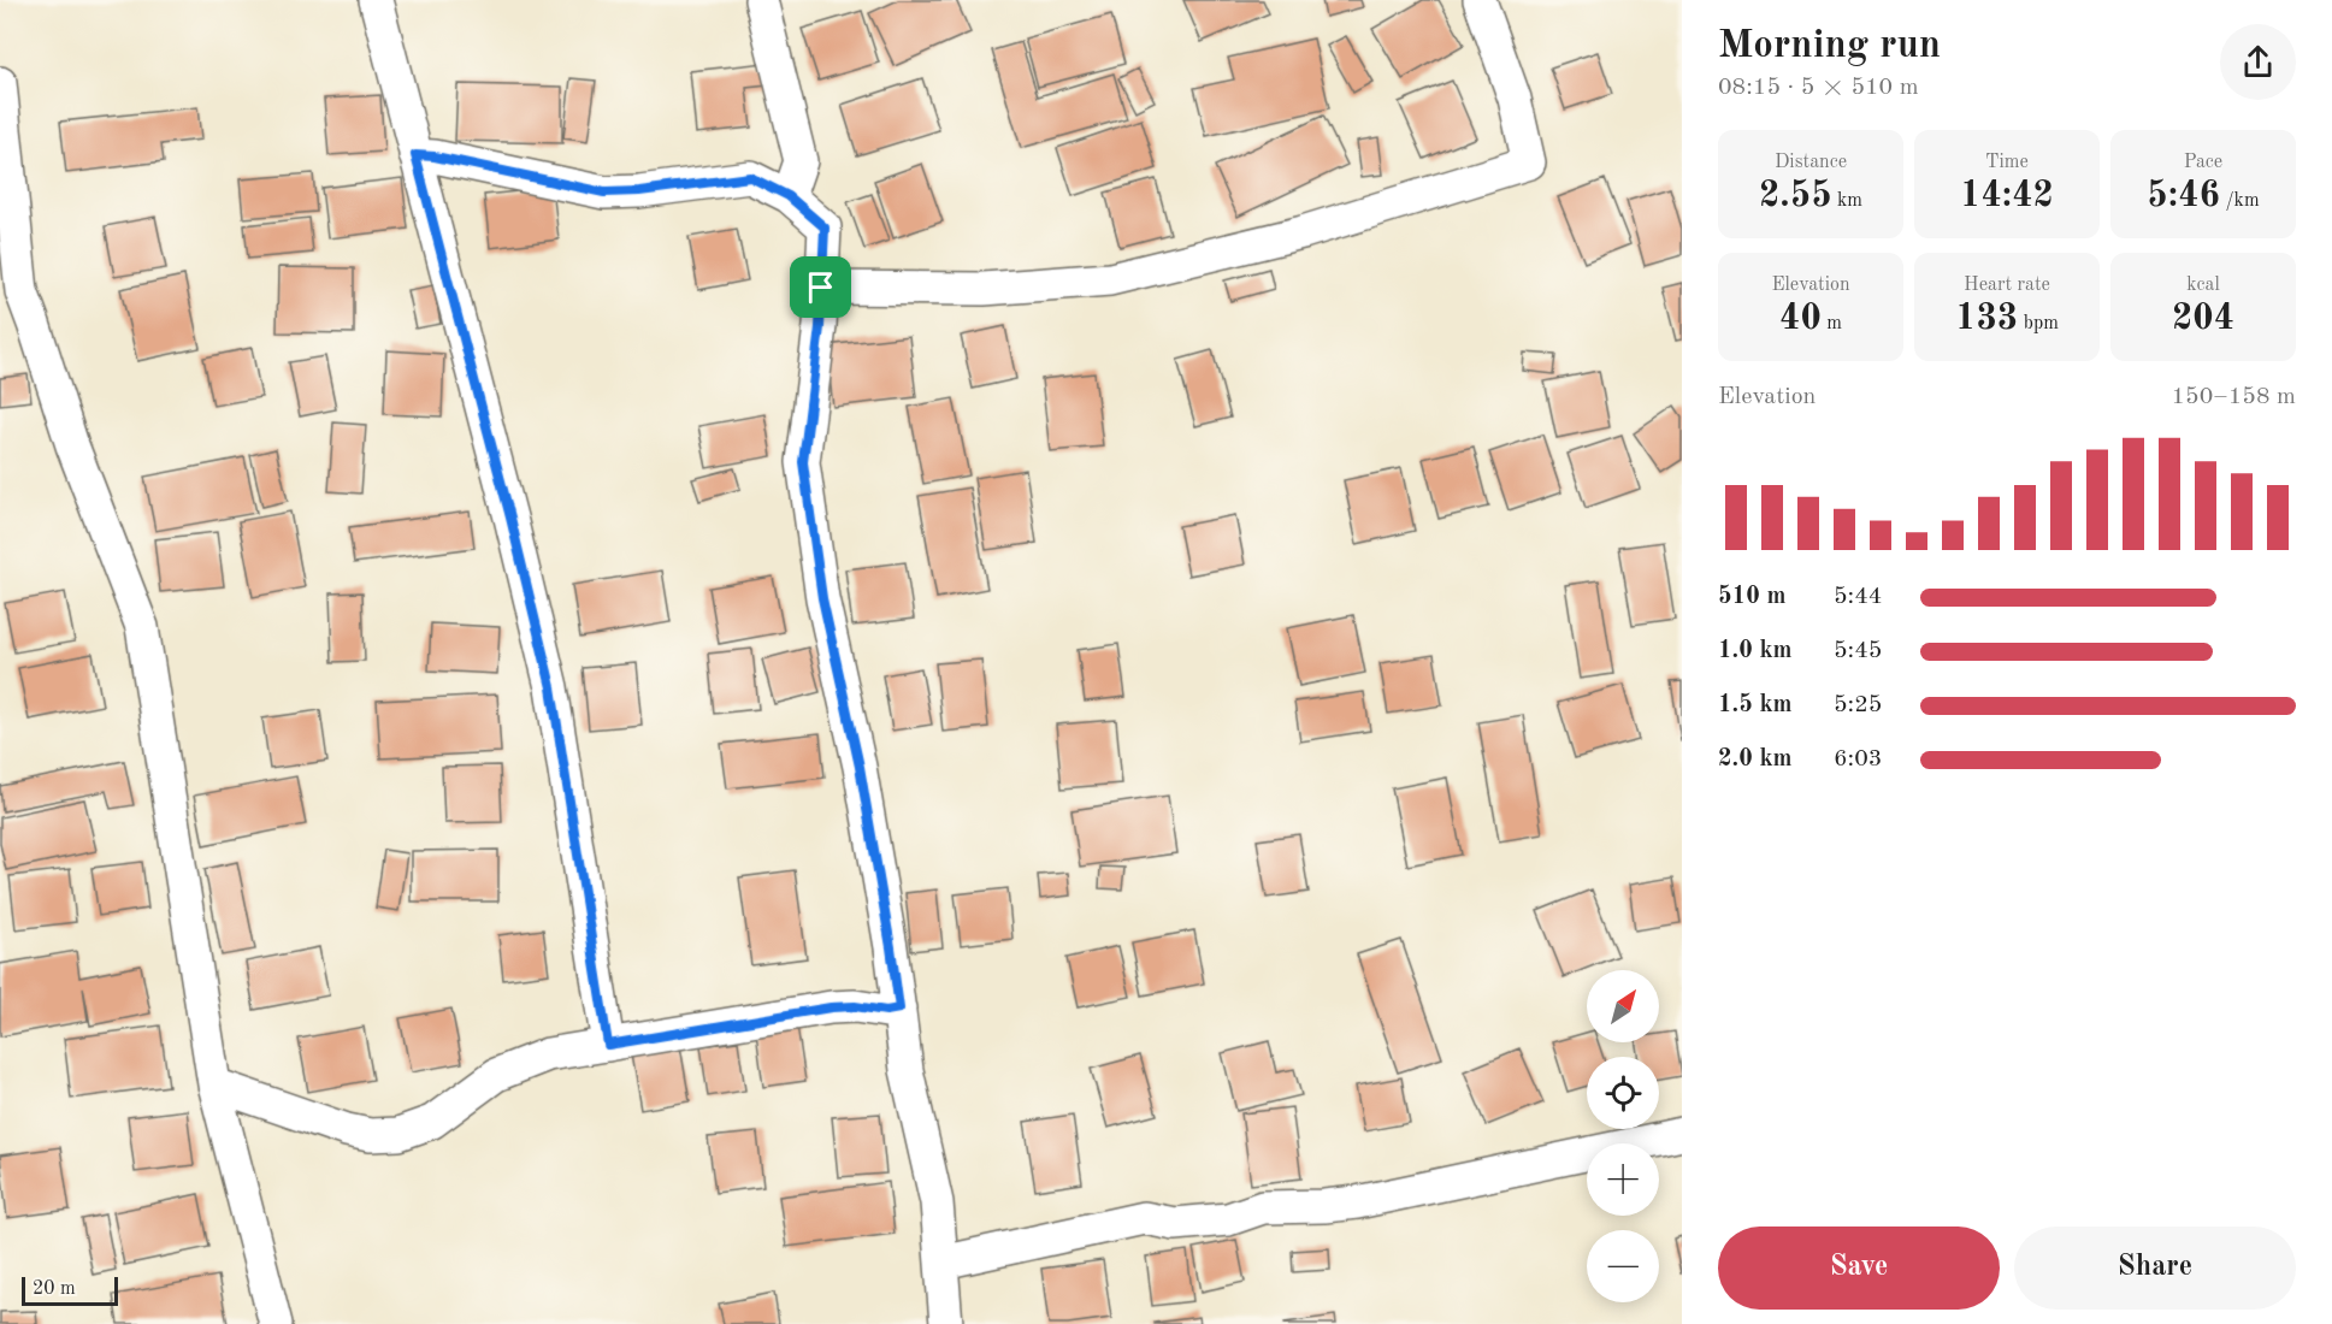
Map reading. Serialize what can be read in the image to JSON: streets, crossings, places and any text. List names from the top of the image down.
{
  "scale_bar": "20 m",
  "north": "top right",
  "page": {
    "heading": ["Morning run", "08:15 · 5 × 510 m"],
    "stats": [
      ["Distance", "2.55 km"],
      ["Time", "14:42"],
      ["Pace", "5:46 /km"],
      ["Elevation", "40 m"],
      ["Heart rate", "133 bpm"],
      ["kcal", "204"]
    ],
    "chart": ["Elevation", "150–158 m"],
    "list": [
      {
        "name": "510 m",
        "note": "5:44"
      },
      {
        "name": "1.0 km",
        "note": "5:45"
      },
      {
        "name": "1.5 km",
        "note": "5:25"
      },
      {
        "name": "2.0 km",
        "note": "6:03"
      }
    ],
    "map_buttons": ["+", "−"],
    "buttons": ["Save", "Share"],
    "scale": "20 m"
  }
}
